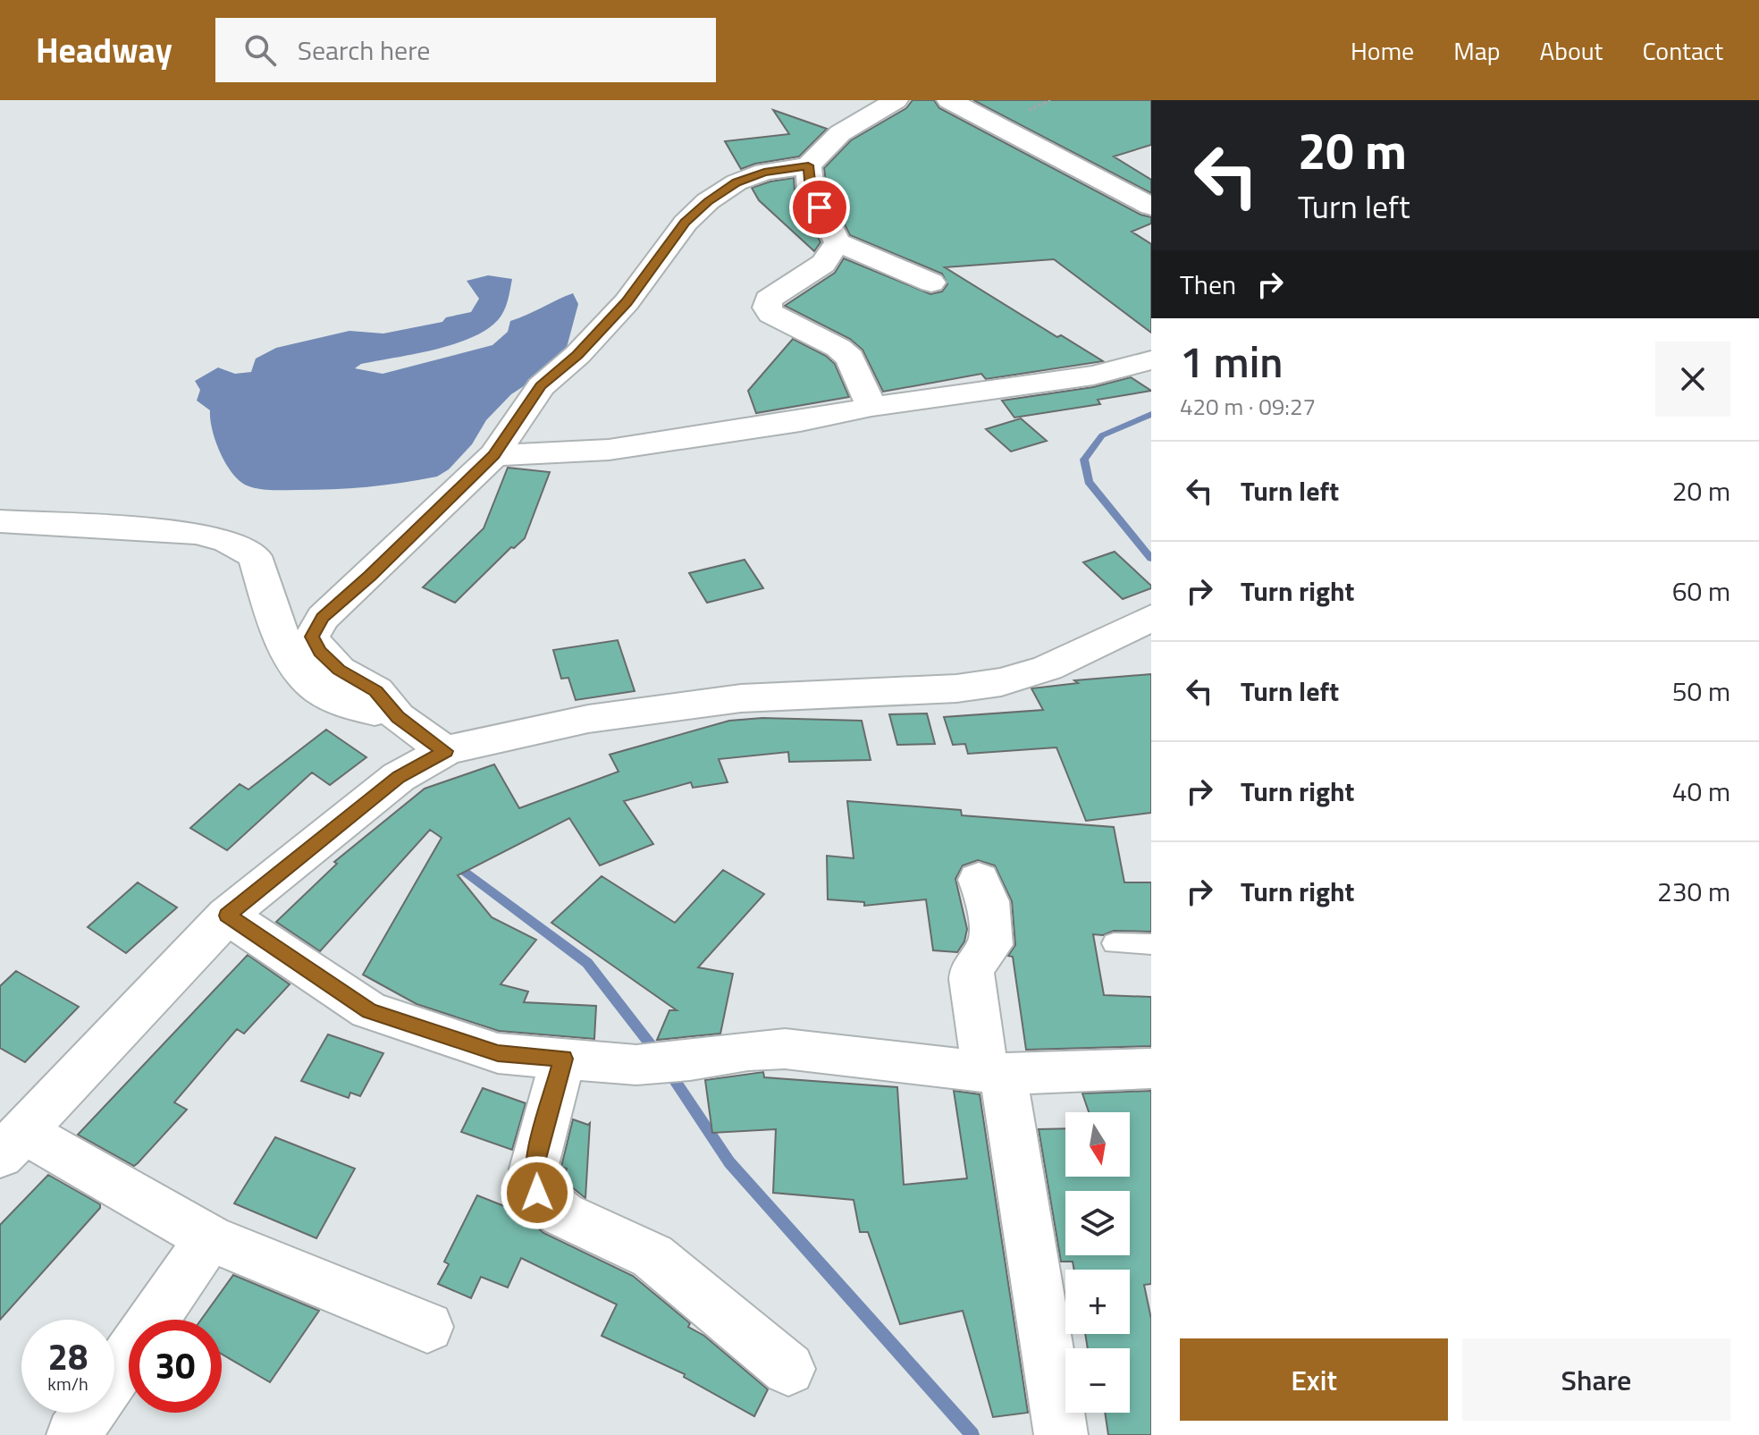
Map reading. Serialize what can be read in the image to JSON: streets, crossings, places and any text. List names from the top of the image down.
{
  "north": "bottom",
  "page": {
    "header": "Headway",
    "search": "Search here",
    "nav": [
      "Home",
      "Map",
      "About",
      "Contact"
    ],
    "turn": ["20 m", "Turn left"],
    "then": "Then",
    "heading": ["1 min", "420 m · 09:27"],
    "list": [
      {
        "name": "Turn left",
        "value": "20 m"
      },
      {
        "name": "Turn right",
        "value": "60 m"
      },
      {
        "name": "Turn left",
        "value": "50 m"
      },
      {
        "name": "Turn right",
        "value": "40 m"
      },
      {
        "name": "Turn right",
        "value": "230 m"
      }
    ],
    "map_buttons": ["+", "−"],
    "speed": "28 km/h",
    "limit": "30",
    "buttons": ["Exit", "Share"]
  }
}
